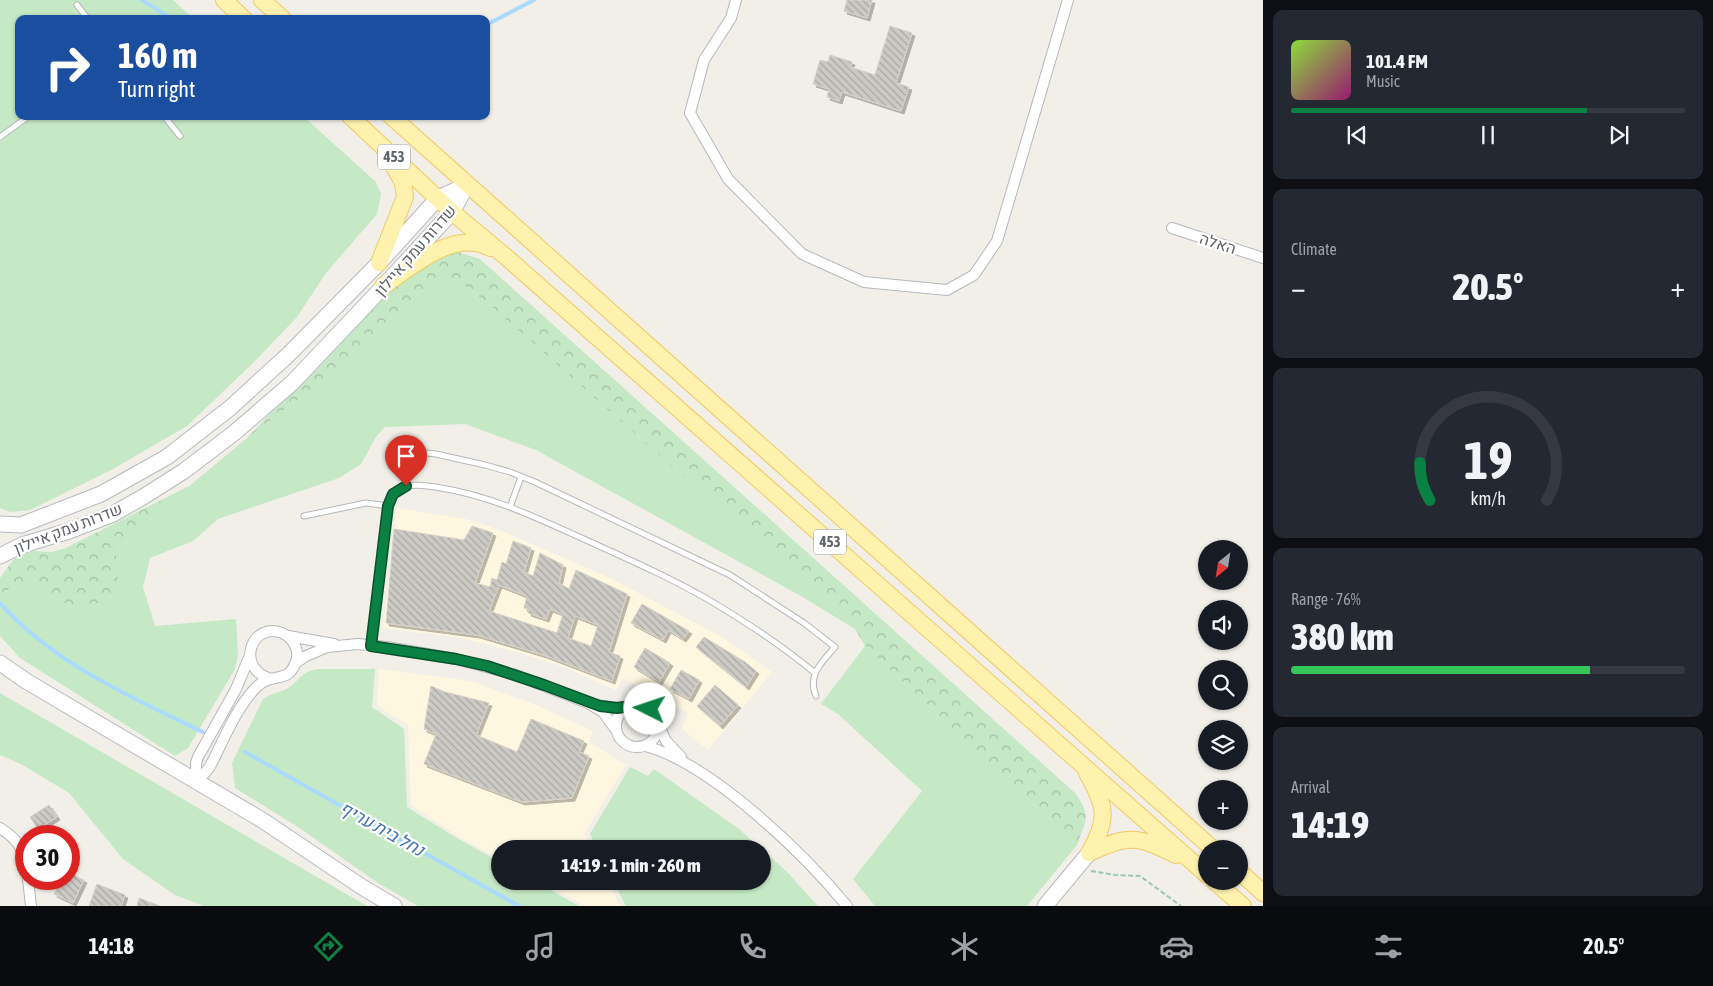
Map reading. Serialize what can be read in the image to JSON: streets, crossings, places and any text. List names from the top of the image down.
{
  "streets": {
    "main road": ["453", "שדרות עמק איילון"],
    "street": ["האלה"]
  },
  "crossings": [
    ["453", "שדרות עמק איילון"]
  ],
  "water": ["נחל בית עריף"],
  "north": "bottom left",
  "page": {
    "turn": ["160 m", "Turn right"],
    "song": ["101.4 FM", "Music"],
    "tile": [
      "Climate",
      ["Range · 76%", "380 km"],
      ["Arrival", "14:19"]
    ],
    "heat": ["−", "20.5°", "+"],
    "map_buttons": ["+", "−"],
    "limit": "30",
    "trip": "14:19 · 1 min · 260 m",
    "tabs": ["14:18", "20.5°"],
    "gauge": ["19", "km/h"]
  }
}
